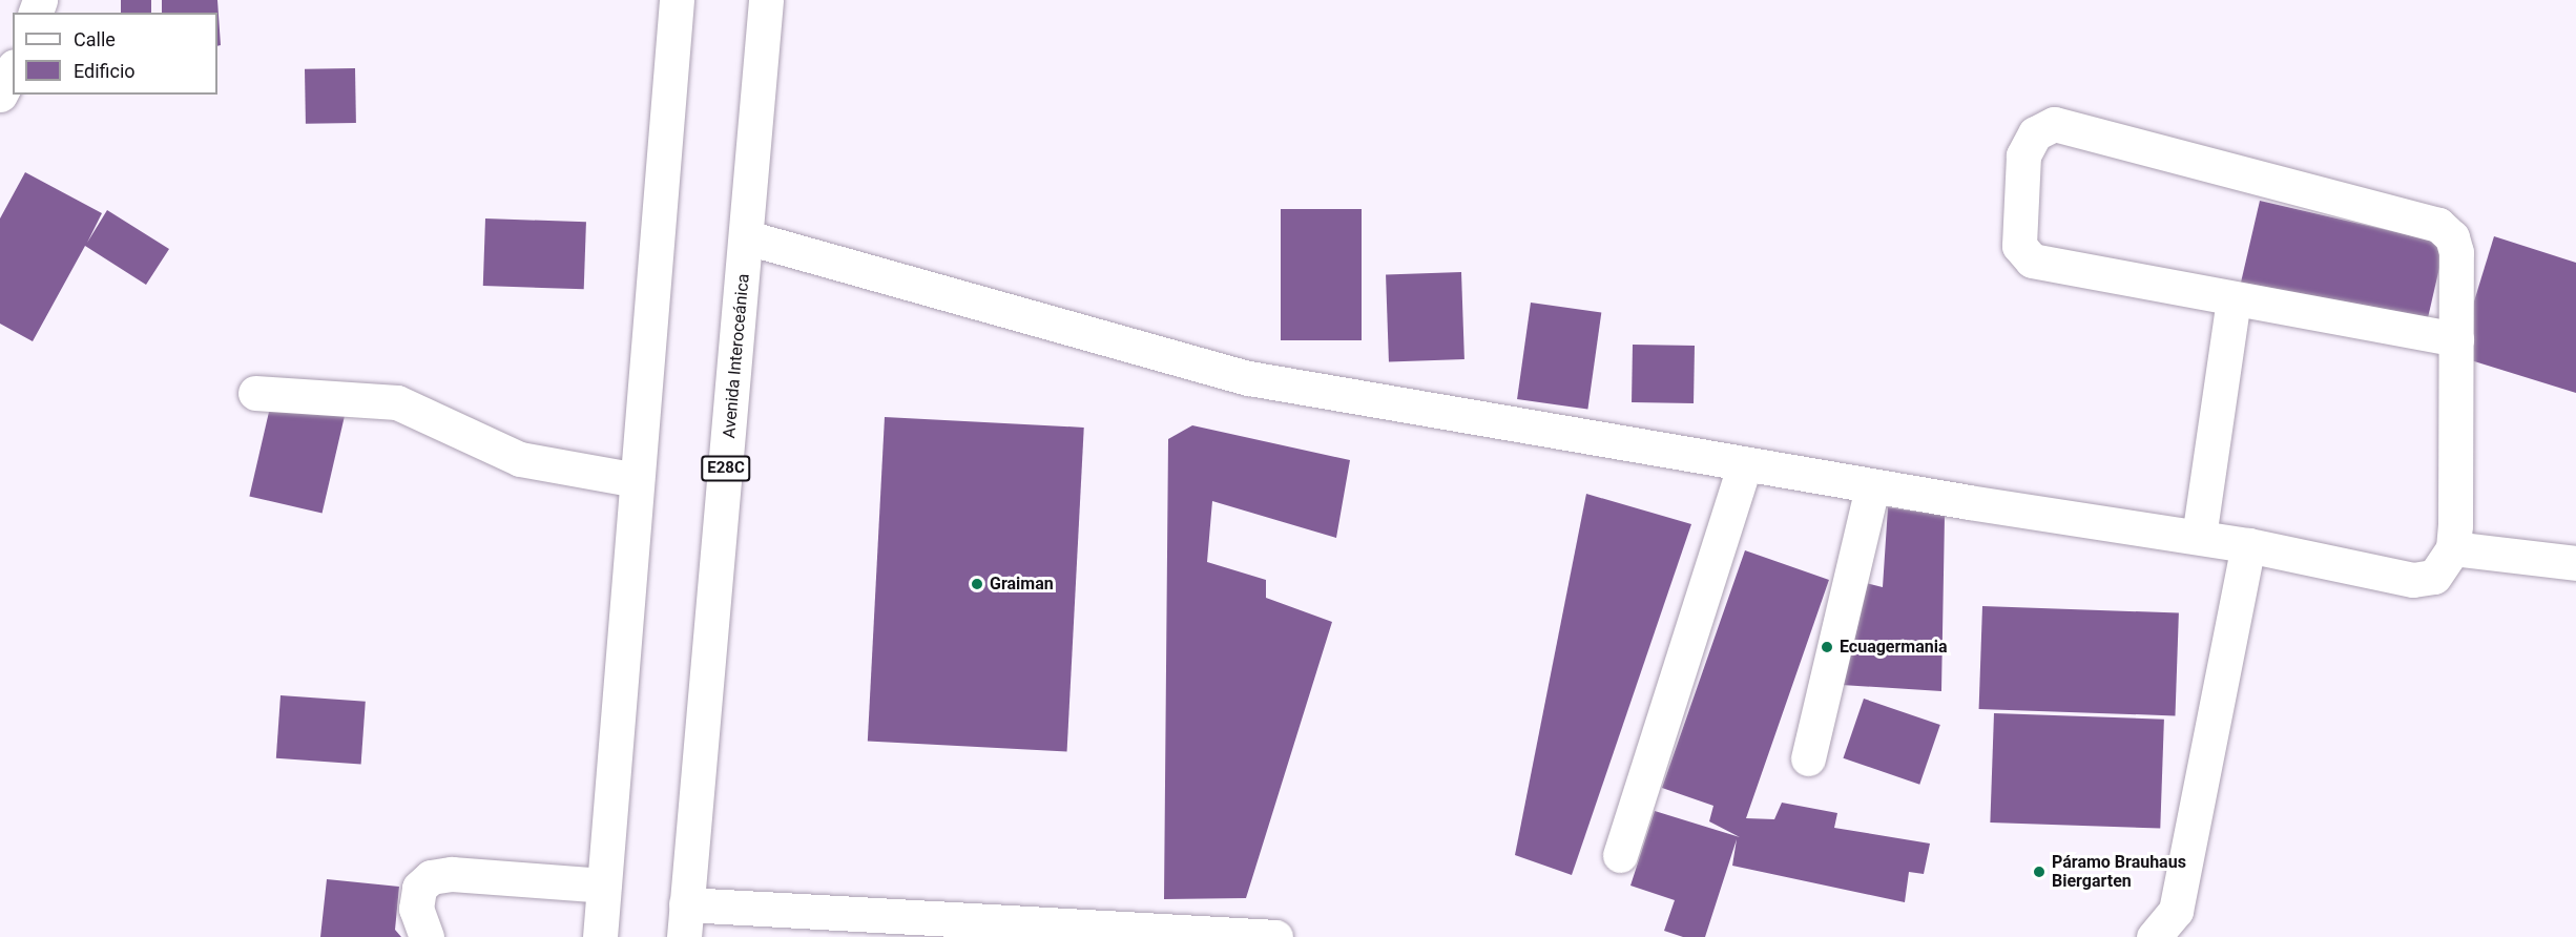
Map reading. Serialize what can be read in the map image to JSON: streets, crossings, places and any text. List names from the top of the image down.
{
  "streets": {
    "main road": ["Avenida Interoceánica", "E28C"]
  },
  "places": ["Graiman", "Ecuagermania", "Páramo Brauhaus Biergarten"],
  "legend": ["Calle", "Edificio"]
}
